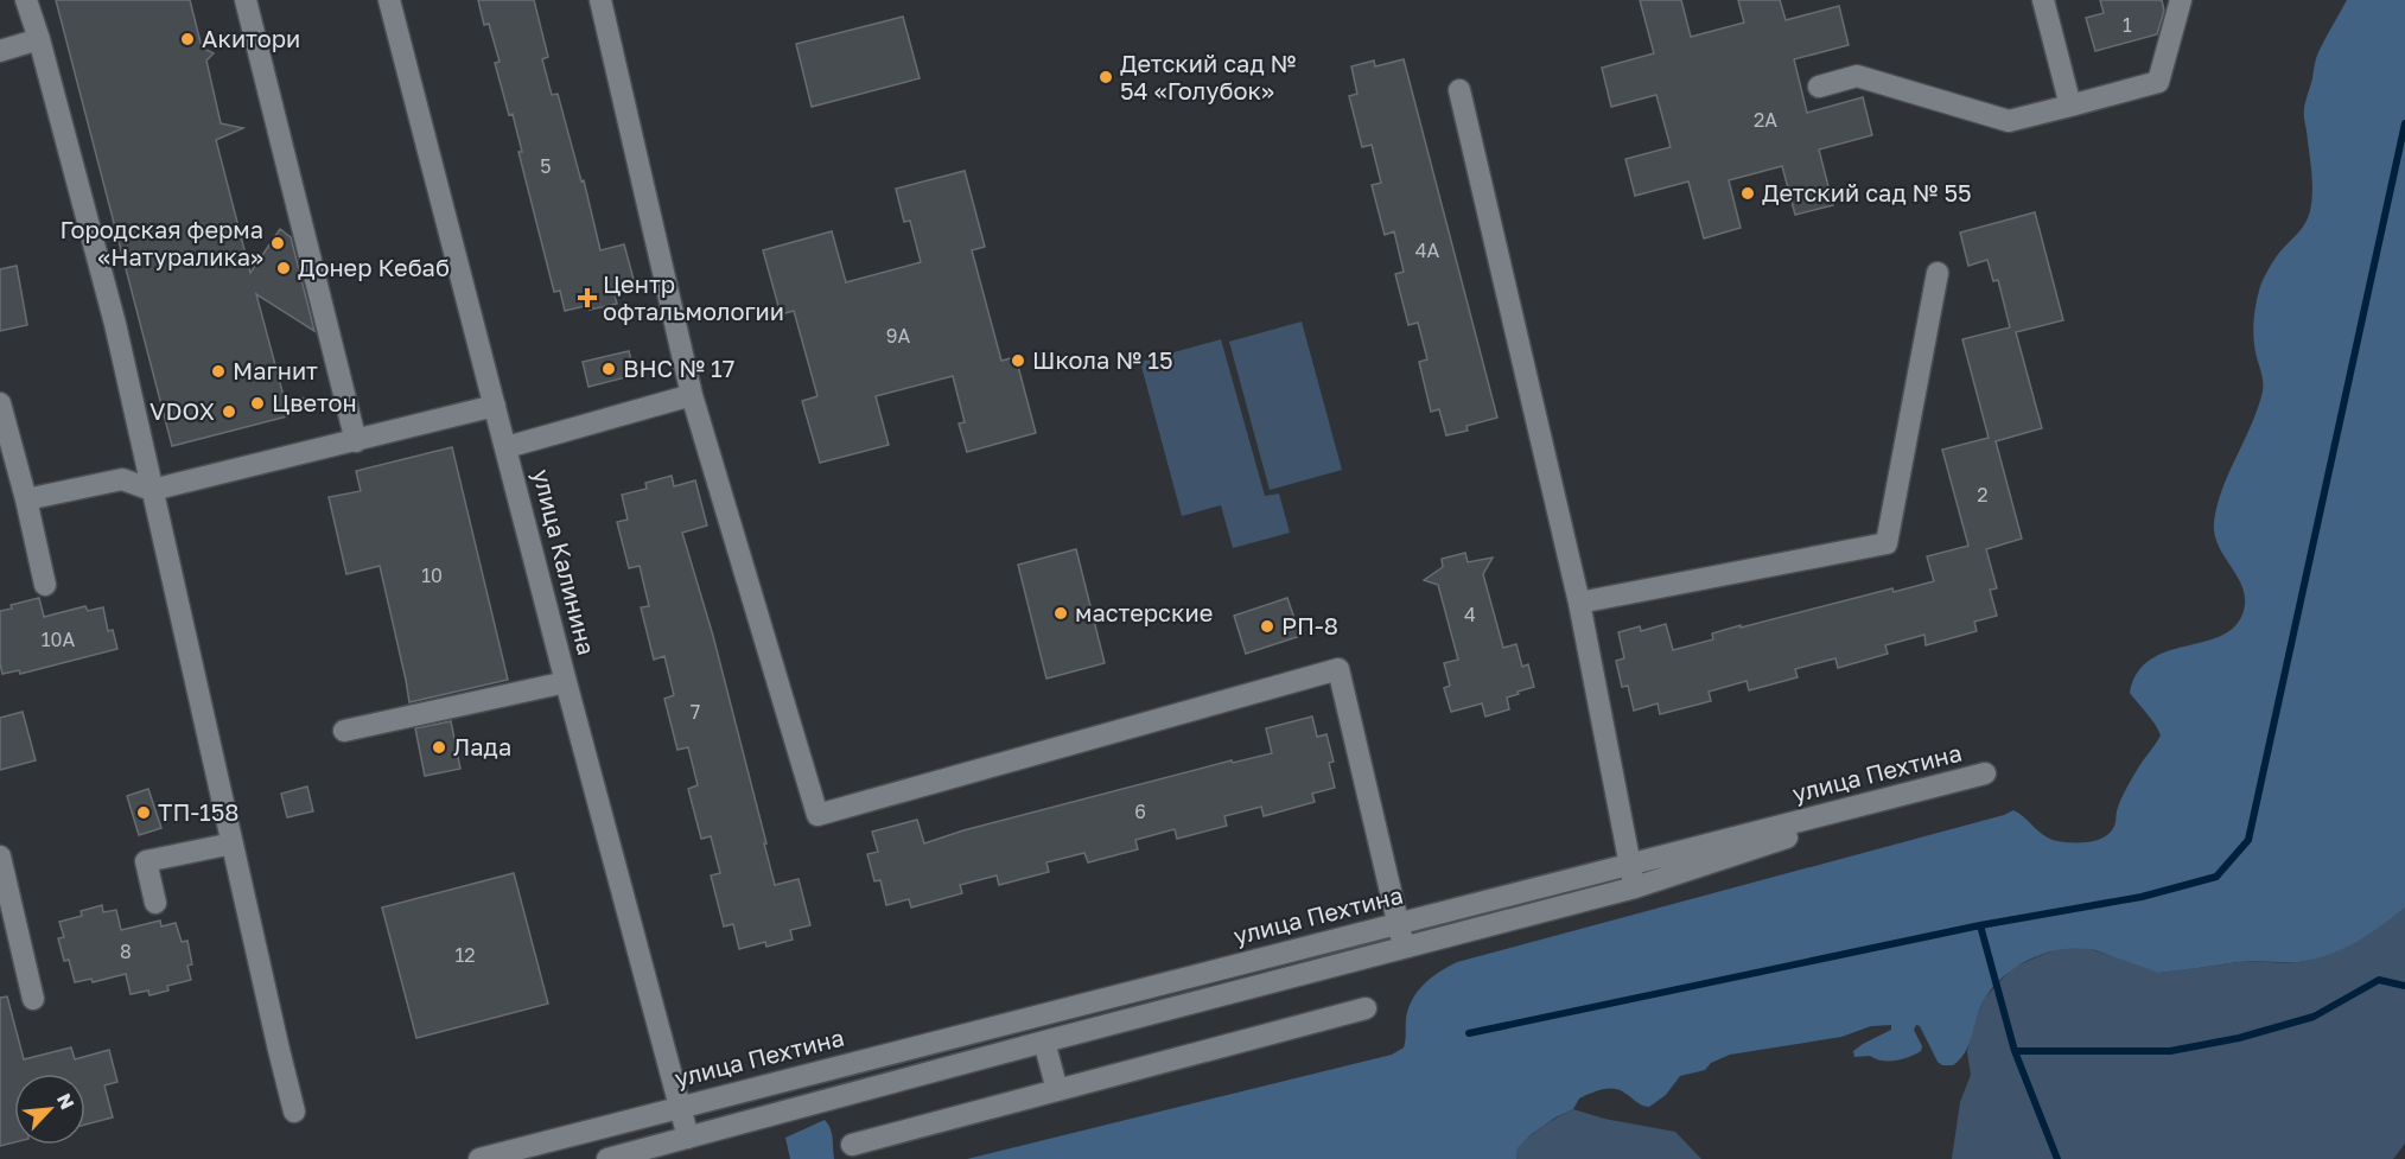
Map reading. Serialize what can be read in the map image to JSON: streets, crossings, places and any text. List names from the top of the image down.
{
  "streets": {
    "street": ["улица Калинина", "улица Пехтина"]
  },
  "crossings": [
    ["улица Калинина", "улица Пехтина"]
  ],
  "places": {
    "other": [
      "Акитори",
      "Детский сад № 54 «Голубок»",
      "Детский сад № 55",
      "Городская ферма «Натуралика»",
      "Донер Кебаб",
      "Школа № 15",
      "ВНС № 17",
      "Магнит",
      "Цветон",
      "VDOX",
      "мастерские",
      "РП-8",
      "Лада",
      "ТП-158"
    ],
    "health": ["Центр офтальмологии"]
  },
  "house_numbers": [
    "1",
    "2А",
    "5",
    "4А",
    "9А",
    "2",
    "10",
    "4",
    "10А",
    "7",
    "6",
    "8",
    "12"
  ],
  "north": "top right"
}
